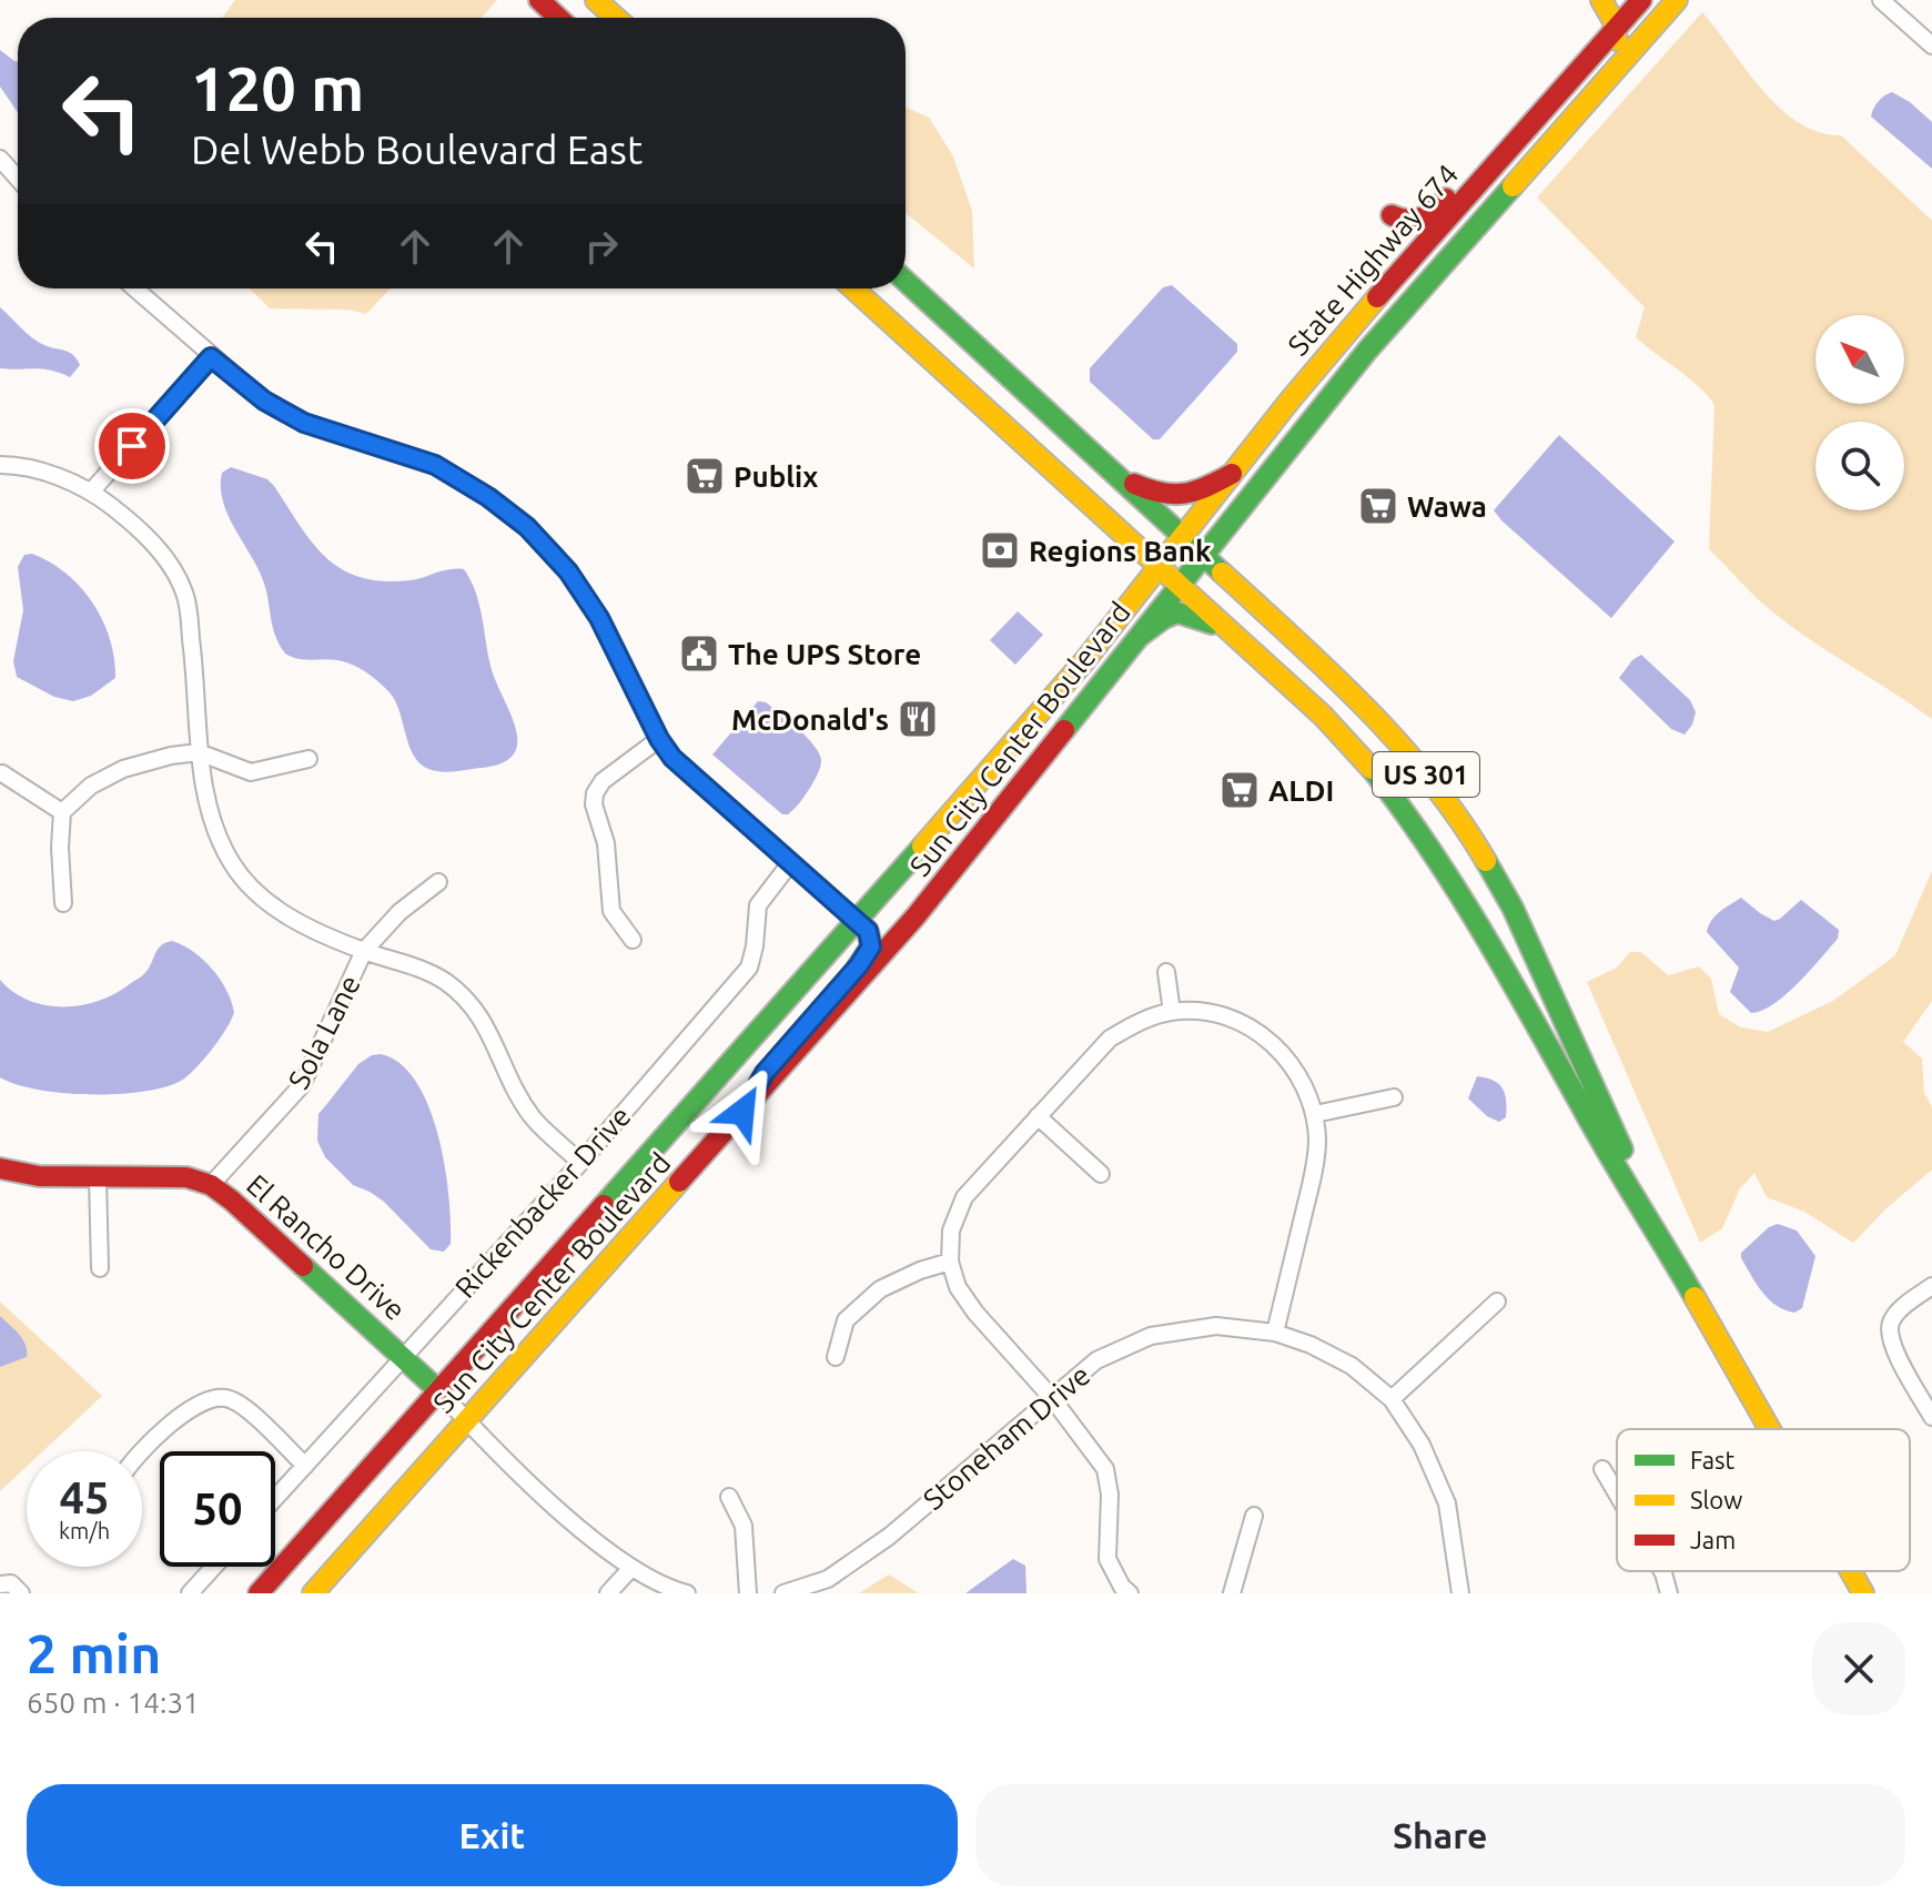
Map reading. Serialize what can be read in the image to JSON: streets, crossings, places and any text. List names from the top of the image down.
{
  "streets": {
    "main road": [
      "State Highway 674",
      "Sun City Center Boulevard",
      "US 301",
      "El Rancho Drive"
    ],
    "street": ["Sola Lane", "Rickenbacker Drive", "Stoneham Drive"]
  },
  "crossings": [
    ["State Highway 674", "Sun City Center Boulevard"],
    ["State Highway 674", "US 301"],
    ["Sun City Center Boulevard", "US 301"],
    ["Sun City Center Boulevard", "El Rancho Drive"],
    ["Sola Lane", "El Rancho Drive"],
    ["Rickenbacker Drive", "El Rancho Drive"]
  ],
  "places": {
    "supermarket": ["Publix", "Wawa", "ALDI"],
    "bank": ["Regions Bank"],
    "public building": ["The UPS Store"],
    "restaurant": ["McDonald's"]
  },
  "legend": ["Fast", "Slow", "Jam"],
  "north": "top left",
  "page": {
    "turn": ["120 m", "Del Webb Boulevard East"],
    "speed": "45 km/h",
    "limit": "50",
    "heading": ["2 min", "650 m · 14:31"],
    "buttons": ["Exit", "Share"]
  }
}
